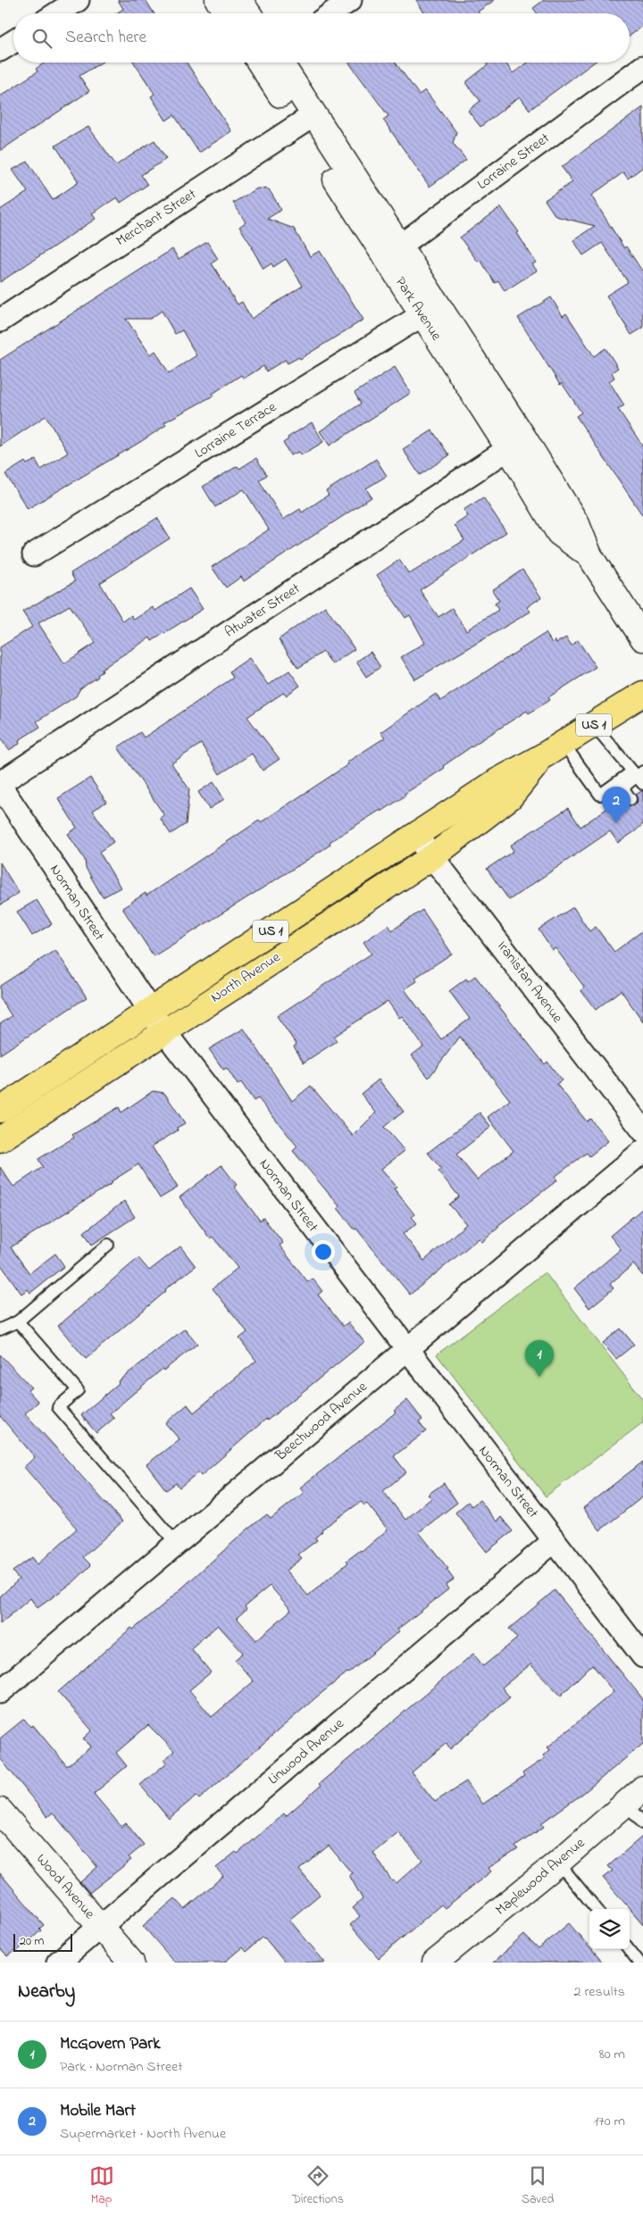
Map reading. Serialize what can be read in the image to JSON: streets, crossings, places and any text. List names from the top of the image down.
{
  "streets": {
    "main road": [
      "Park Avenue",
      "US 1",
      "North Avenue",
      "Maplewood Avenue",
      "Wood Avenue"
    ],
    "street": [
      "Lorraine Street",
      "Merchant Street",
      "Lorraine Terrace",
      "Atwater Street",
      "Norman Street",
      "Iranistan Avenue",
      "Beechwood Avenue",
      "Linwood Avenue"
    ]
  },
  "crossings": [
    ["Lorraine Street", "Park Avenue"],
    ["Merchant Street", "Park Avenue"],
    ["Park Avenue", "Lorraine Terrace"],
    ["Park Avenue", "Atwater Street"],
    ["Atwater Street", "Norman Street"],
    ["Norman Street", "North Avenue"],
    ["Norman Street", "Beechwood Avenue"],
    ["Norman Street", "Linwood Avenue"],
    ["North Avenue", "Iranistan Avenue"],
    ["Linwood Avenue", "Wood Avenue"]
  ],
  "scale_bar": "20 m",
  "page": {
    "search": "Search here",
    "pins": ["2", "1"],
    "scale": "20 m",
    "heading": ["Nearby", "2 results"],
    "list": [
      {
        "mark": "1",
        "name": "McGovern Park",
        "note": "Park · Norman Street",
        "value": "80 m"
      },
      {
        "mark": "2",
        "name": "Mobile Mart",
        "note": "Supermarket · North Avenue",
        "value": "170 m"
      }
    ],
    "nav": ["Map", "Directions", "Saved"]
  }
}
